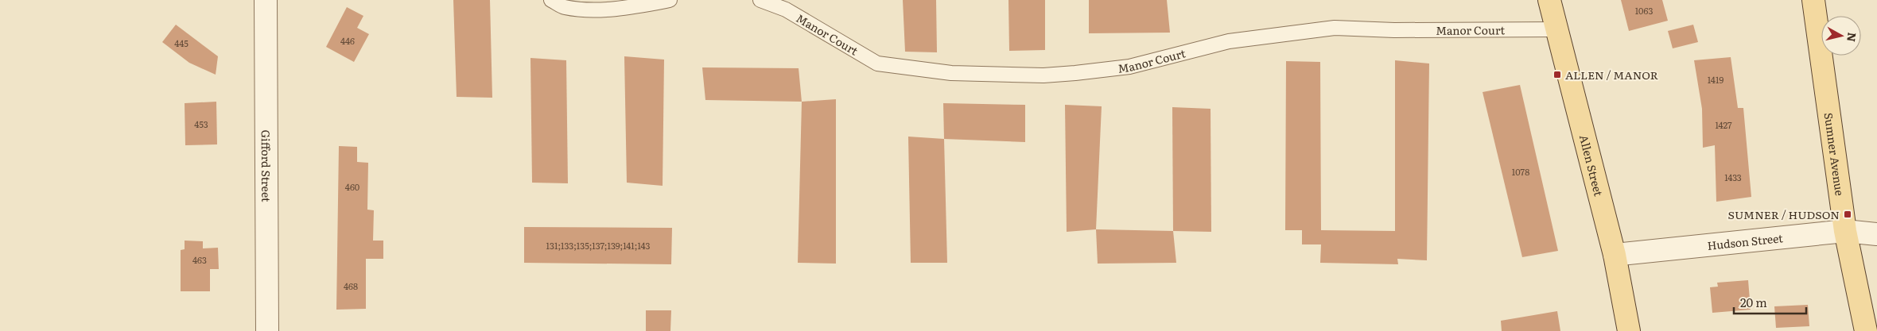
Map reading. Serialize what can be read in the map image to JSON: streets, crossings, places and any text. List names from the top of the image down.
{
  "streets": {
    "main road": ["Sumner Avenue", "Allen Street"],
    "street": ["Gifford Street", "Hudson Street"],
    "lane": ["Manor Court"]
  },
  "crossings": [
    ["Manor Court", "Allen Street"],
    ["Sumner Avenue", "Hudson Street"],
    ["Allen Street", "Hudson Street"]
  ],
  "places": {
    "transit": ["ALLEN / MANOR", "SUMNER / HUDSON"]
  },
  "house_numbers": [
    "1063",
    "446",
    "445",
    "1419",
    "453",
    "1427",
    "1078",
    "1433",
    "460",
    "131;133;135;137;139;141;143",
    "463",
    "468"
  ],
  "scale_bar": "20 m",
  "north": "right"
}
